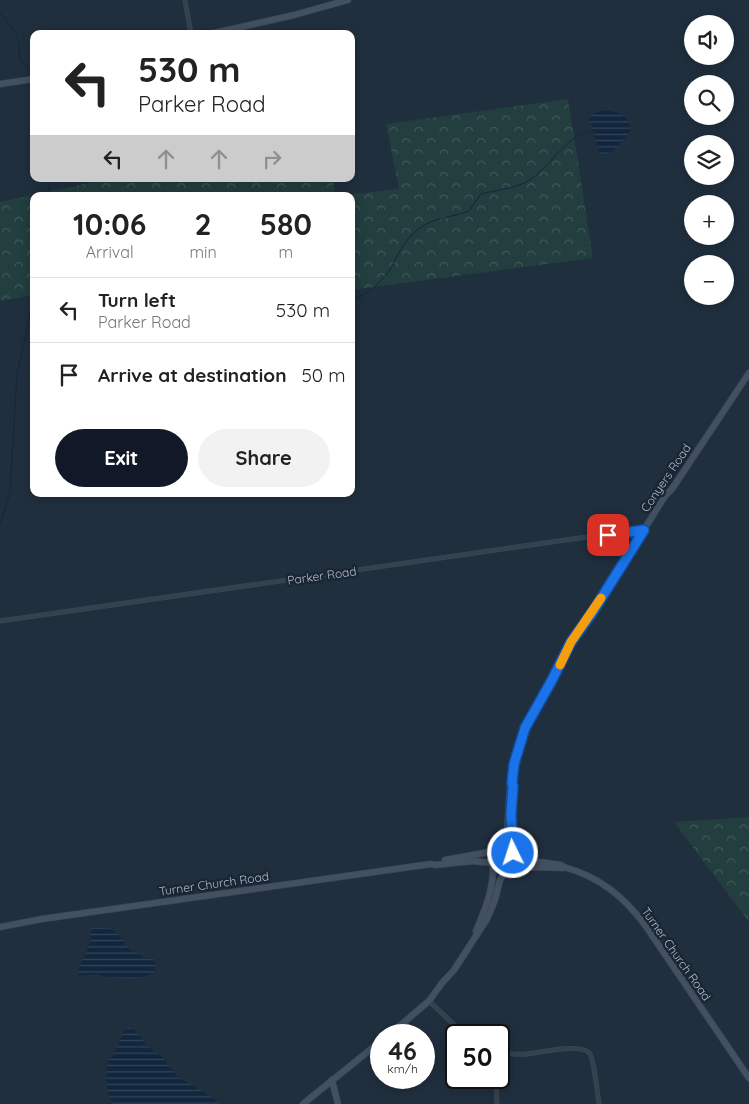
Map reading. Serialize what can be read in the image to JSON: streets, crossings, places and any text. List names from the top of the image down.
{
  "streets": {
    "street": ["Conyers Road", "Parker Road", "Turner Church Road"]
  },
  "crossings": [
    ["Conyers Road", "Parker Road"],
    ["Conyers Road", "Turner Church Road"]
  ],
  "page": {
    "map_buttons": ["+", "−"],
    "turn": ["530 m", "Parker Road"],
    "eta": [
      "10:06",
      "Arrival",
      "2",
      "min",
      "580",
      "m"
    ],
    "list": [
      {
        "name": "Turn left",
        "note": "Parker Road",
        "value": "530 m"
      },
      {
        "name": "Arrive at destination",
        "value": "50 m"
      }
    ],
    "buttons": ["Exit", "Share"],
    "speed": "46 km/h",
    "limit": "50"
  }
}
